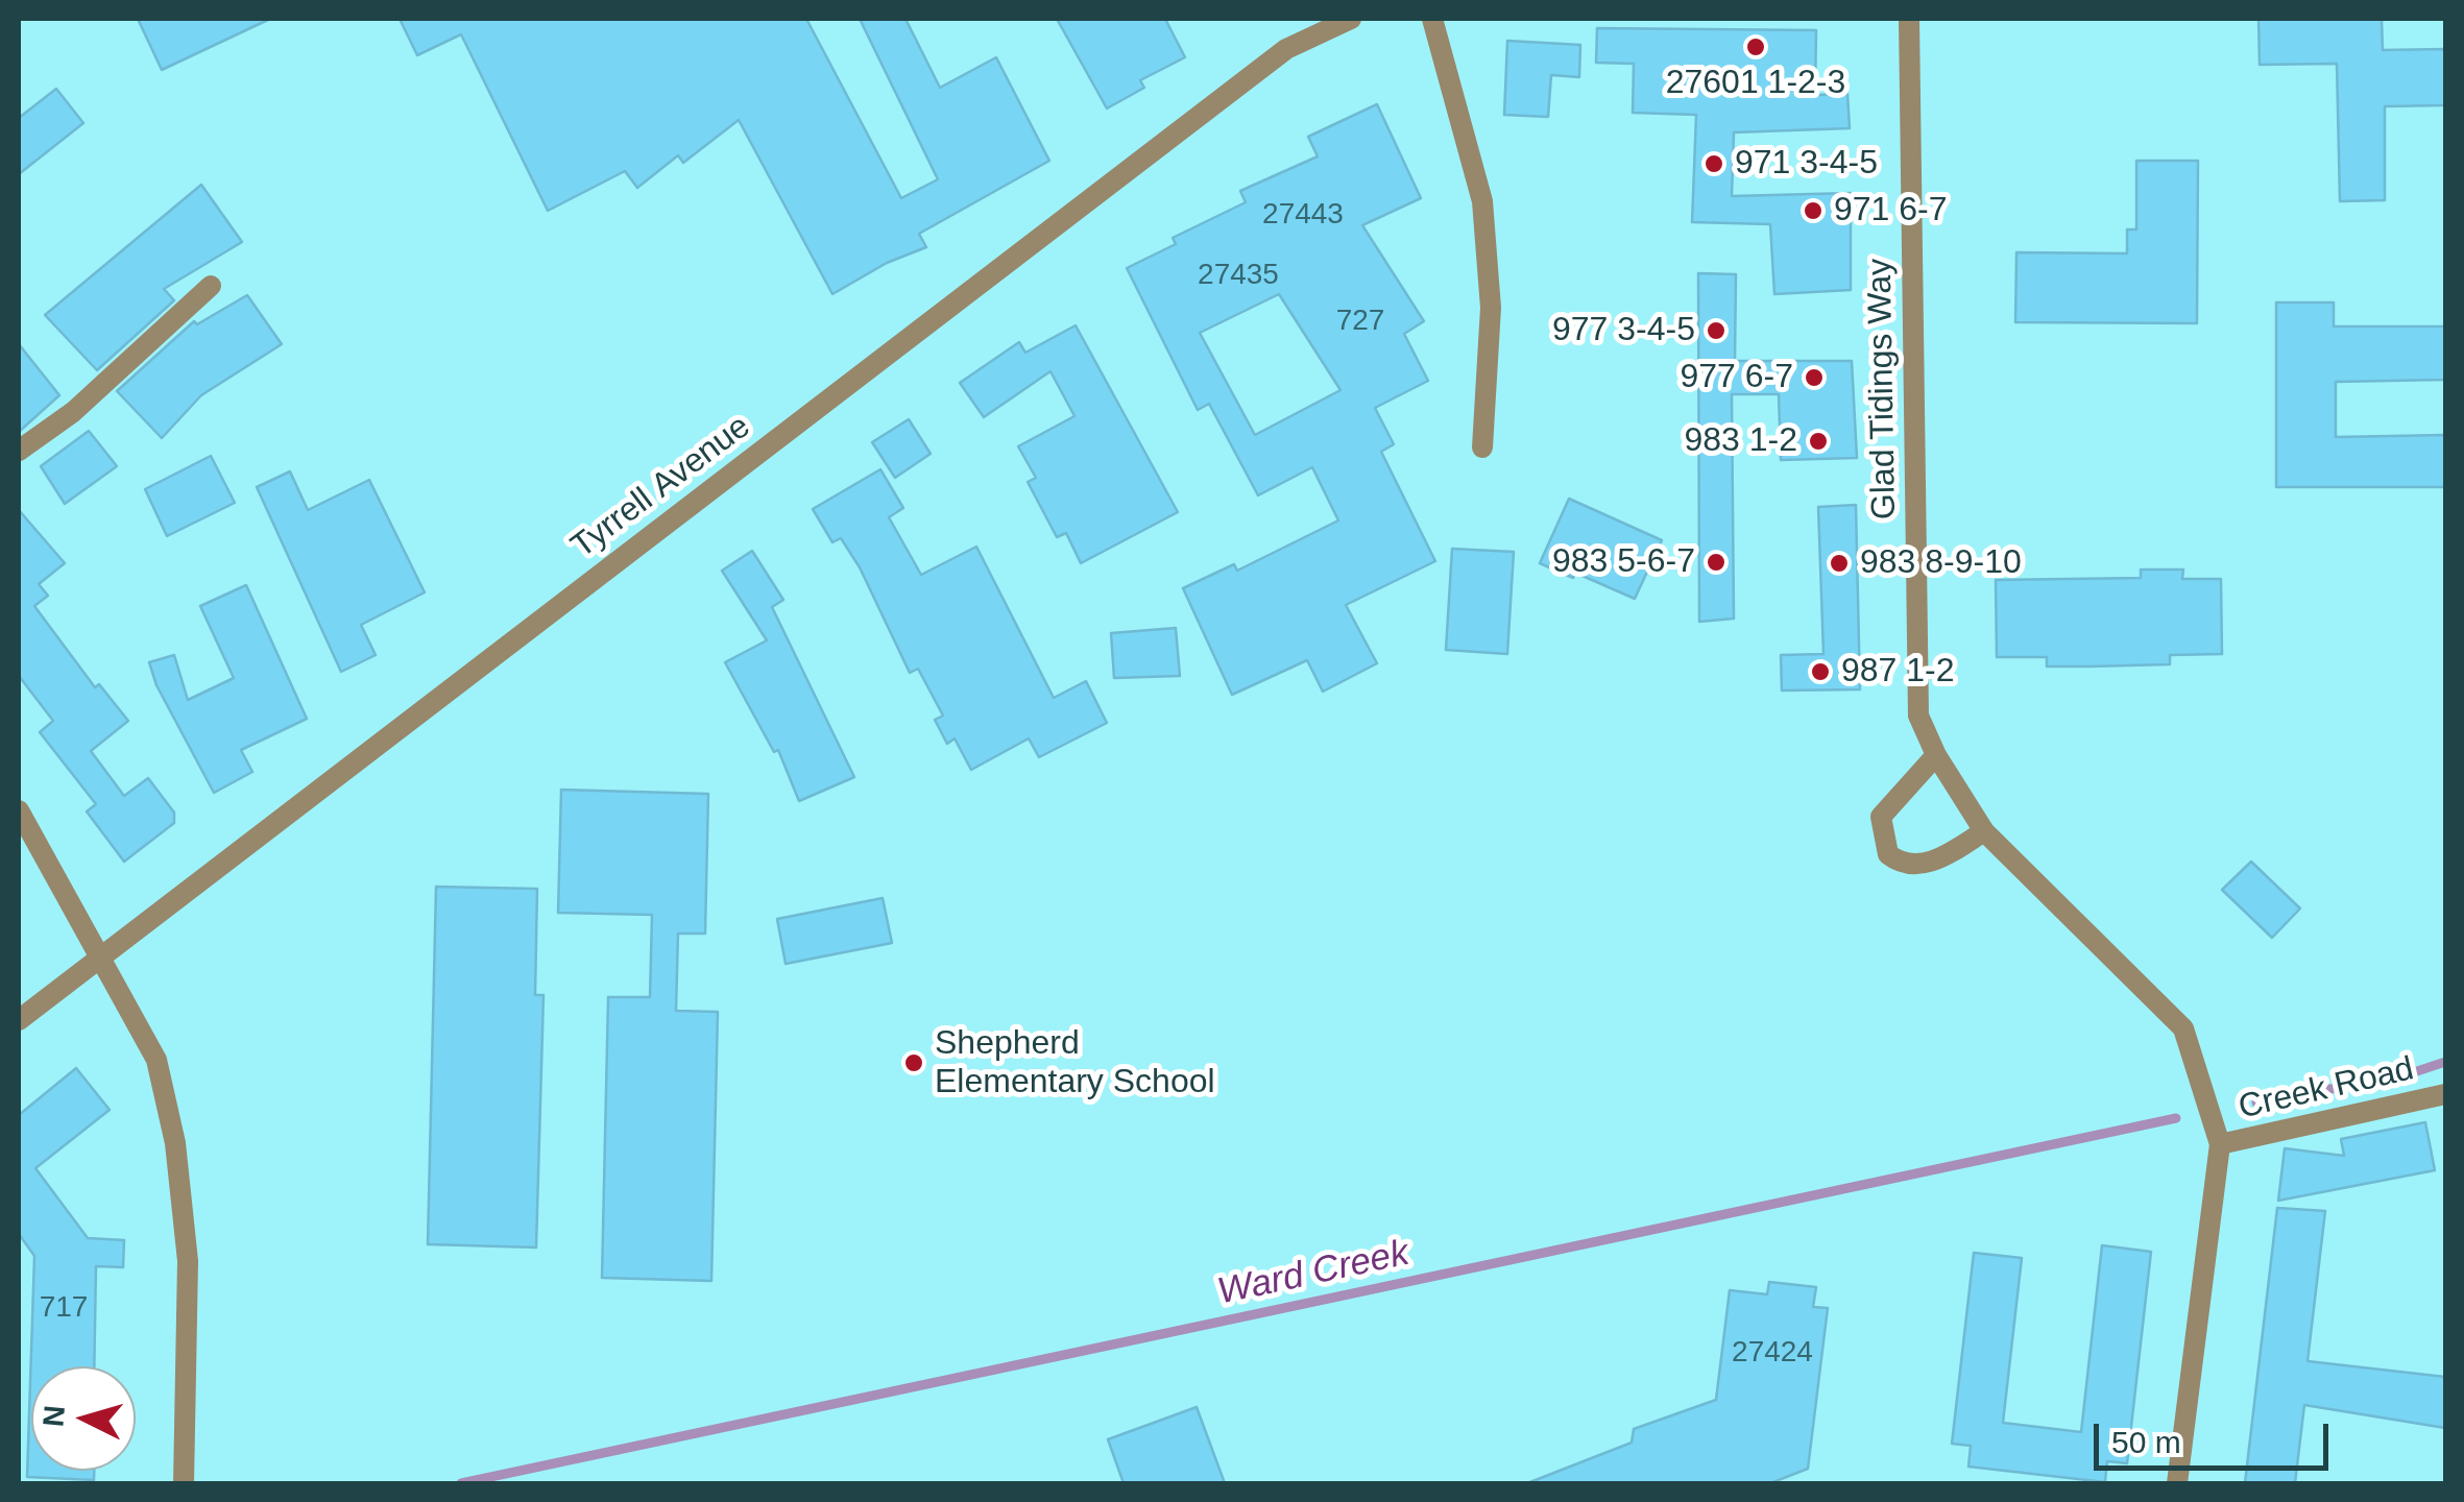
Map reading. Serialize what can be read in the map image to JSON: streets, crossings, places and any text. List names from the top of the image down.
{
  "streets": {
    "street": ["Glad Tidings Way", "Tyrrell Avenue", "Creek Road"]
  },
  "crossings": [
    ["Glad Tidings Way", "Creek Road"]
  ],
  "water": ["Ward Creek"],
  "places": [
    "27601 1-2-3",
    "971 3-4-5",
    "971 6-7",
    "977 3-4-5",
    "977 6-7",
    "983 1-2",
    "983 5-6-7",
    "983 8-9-10",
    "987 1-2",
    "Shepherd Elementary School"
  ],
  "house_numbers": [
    "27443",
    "27435",
    "727",
    "717",
    "27424"
  ],
  "scale_bar": "50 m",
  "north": "left"
}
